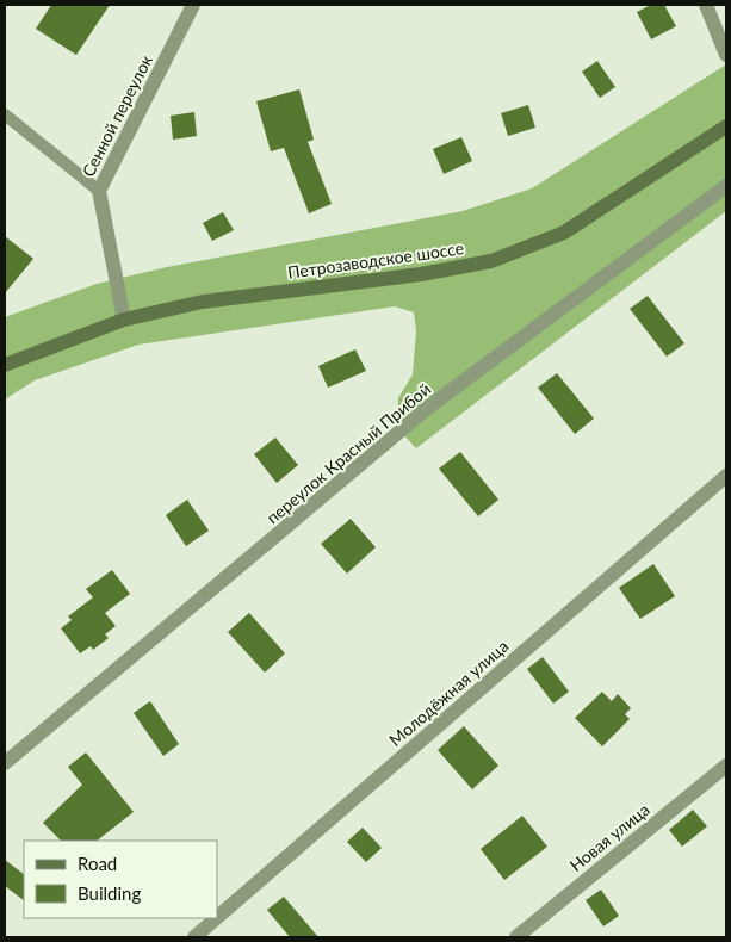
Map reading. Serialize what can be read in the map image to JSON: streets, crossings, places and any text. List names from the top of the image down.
{
  "streets": {
    "main road": ["Петрозаводское шоссе"],
    "street": [
      "Сенной переулок",
      "переулок Красный Прибой",
      "Молодёжная улица",
      "Новая улица"
    ]
  },
  "crossings": [
    ["Сенной переулок", "Петрозаводское шоссе"]
  ],
  "legend": ["Road", "Building"]
}
